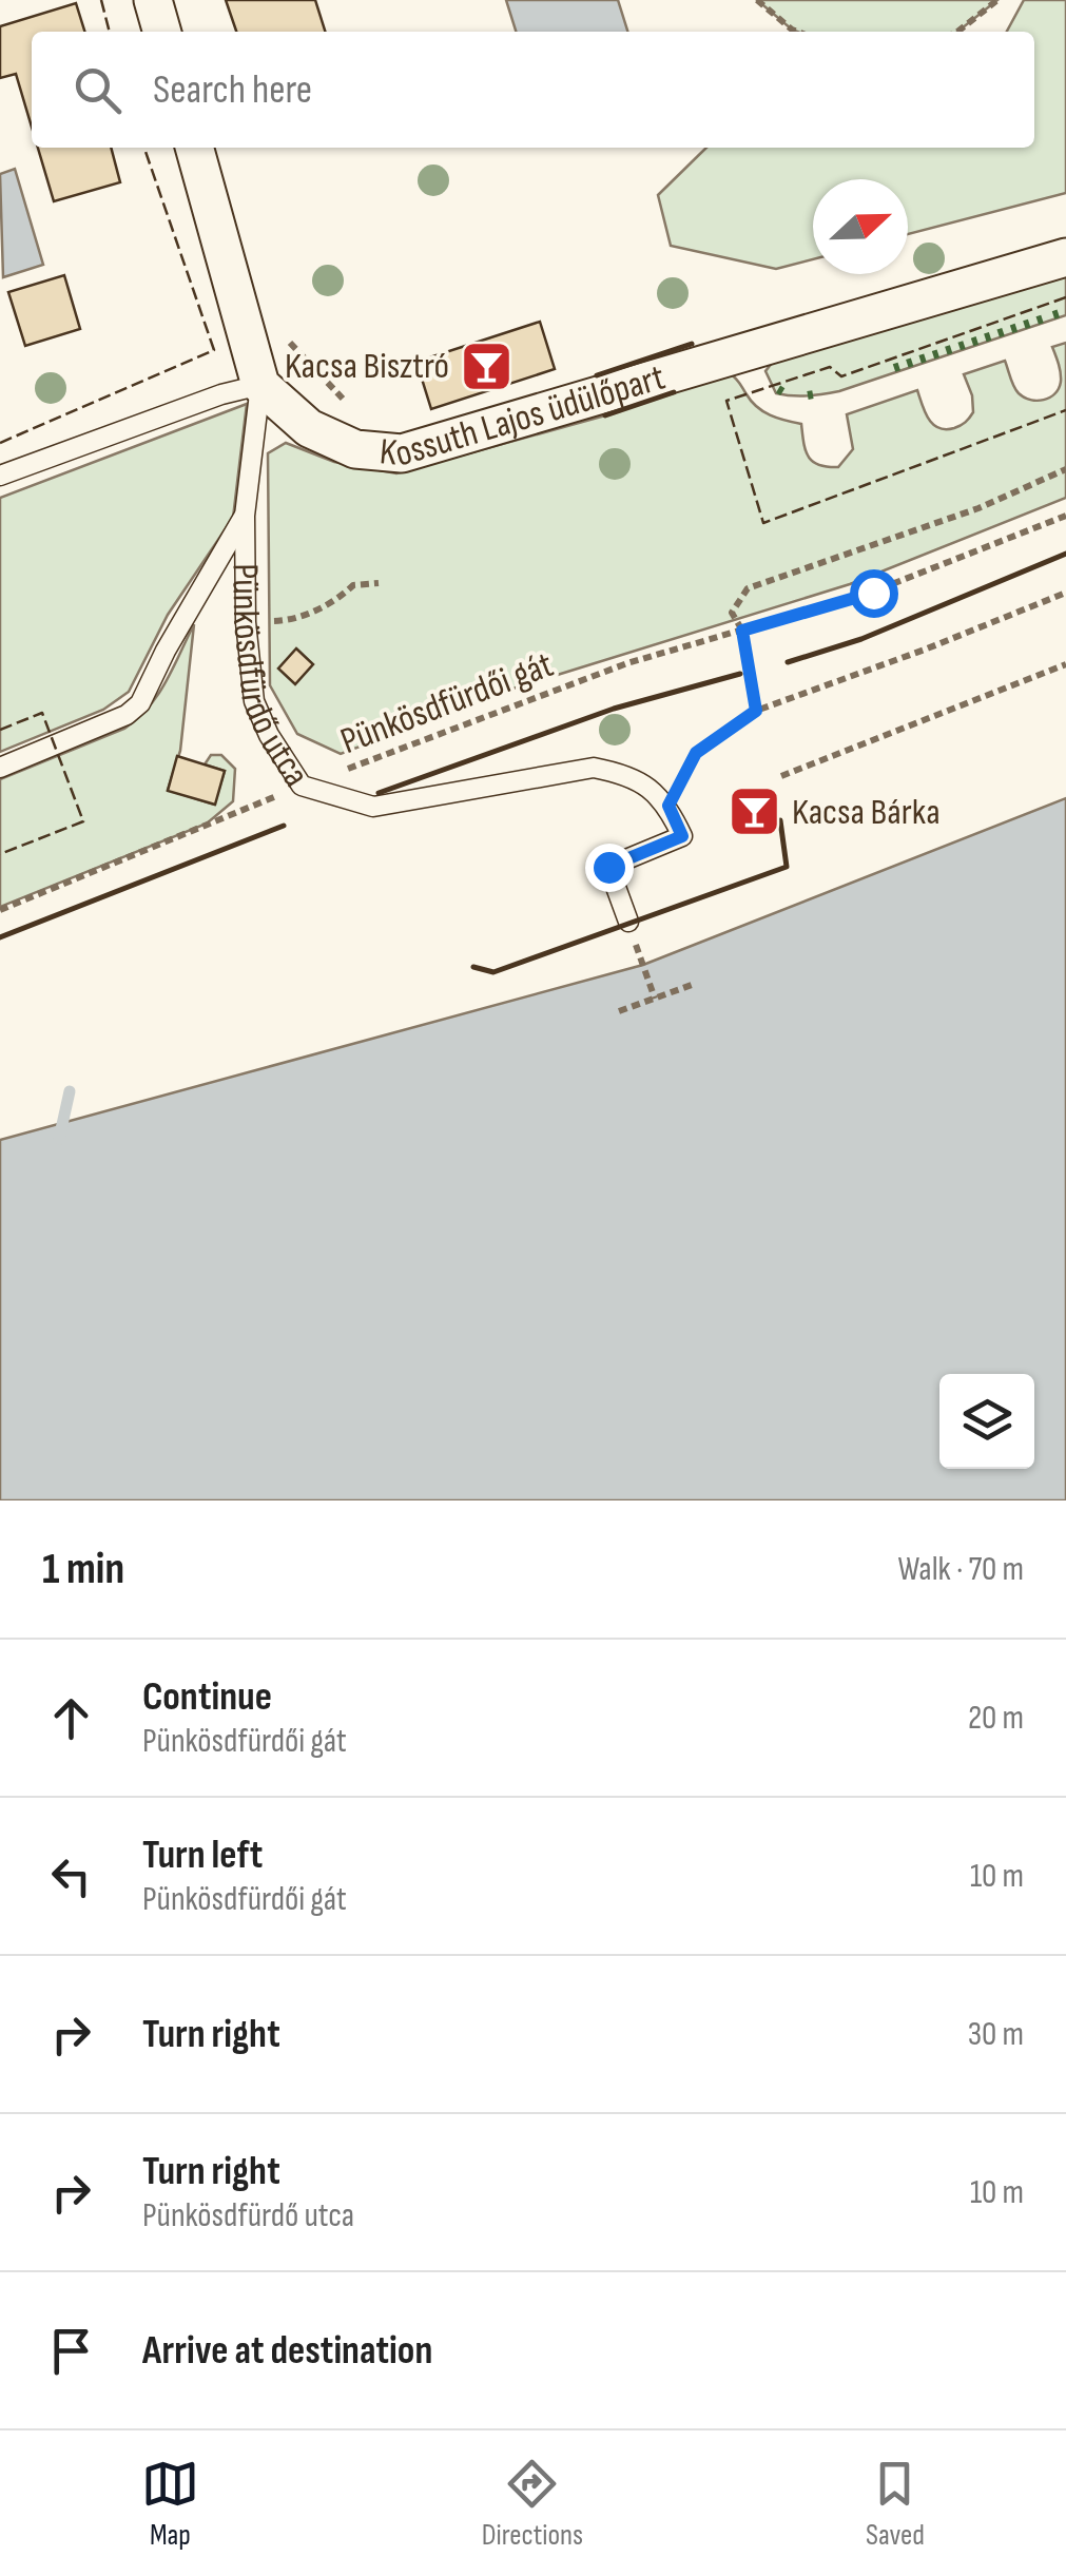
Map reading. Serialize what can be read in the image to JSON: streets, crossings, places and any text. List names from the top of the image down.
{
  "streets": {
    "street": ["Kossuth Lajos üdülőpart", "Pünkösdfürdő utca"],
    "path": ["Pünkösdfürdői gát"]
  },
  "crossings": [
    ["Kossuth Lajos üdülőpart", "Pünkösdfürdő utca"],
    ["Pünkösdfürdő utca", "Pünkösdfürdői gát"]
  ],
  "places": {
    "bar": ["Kacsa Bisztró", "Kacsa Bárka"]
  },
  "north": "right",
  "page": {
    "search": "Search here",
    "heading": ["1 min", "Walk · 70 m"],
    "list": [
      ["Continue", "Pünkösdfürdői gát", "20 m"],
      ["Turn left", "Pünkösdfürdői gát", "10 m"],
      ["Turn right", "30 m"],
      ["Turn right", "Pünkösdfürdő utca", "10 m"],
      "Arrive at destination"
    ],
    "nav": ["Map", "Directions", "Saved"]
  }
}
